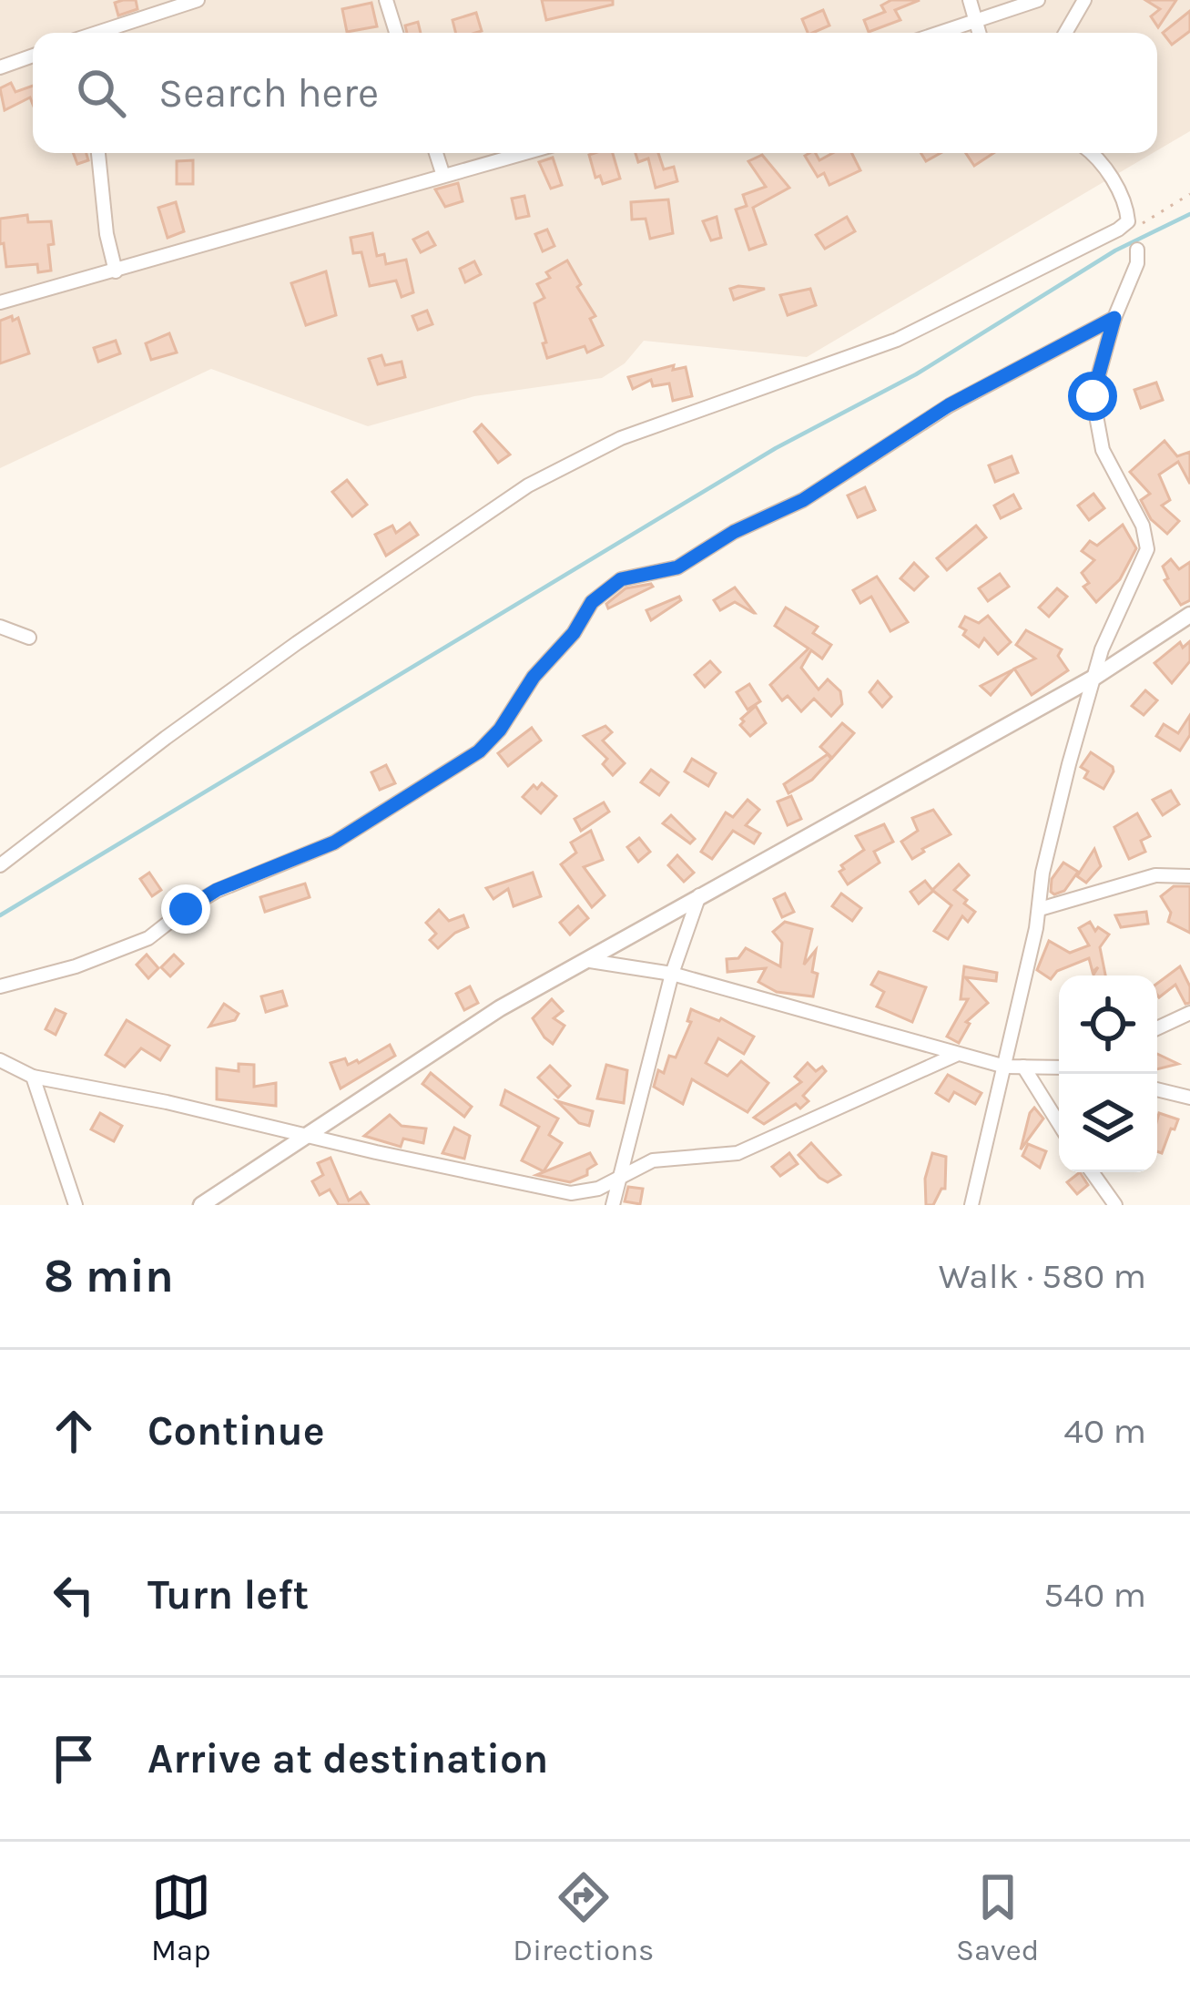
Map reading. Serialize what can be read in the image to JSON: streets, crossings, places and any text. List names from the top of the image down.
{
  "page": {
    "search": "Search here",
    "heading": ["8 min", "Walk · 580 m"],
    "list": [
      ["Continue", "40 m"],
      ["Turn left", "540 m"],
      "Arrive at destination"
    ],
    "nav": ["Map", "Directions", "Saved"]
  }
}
